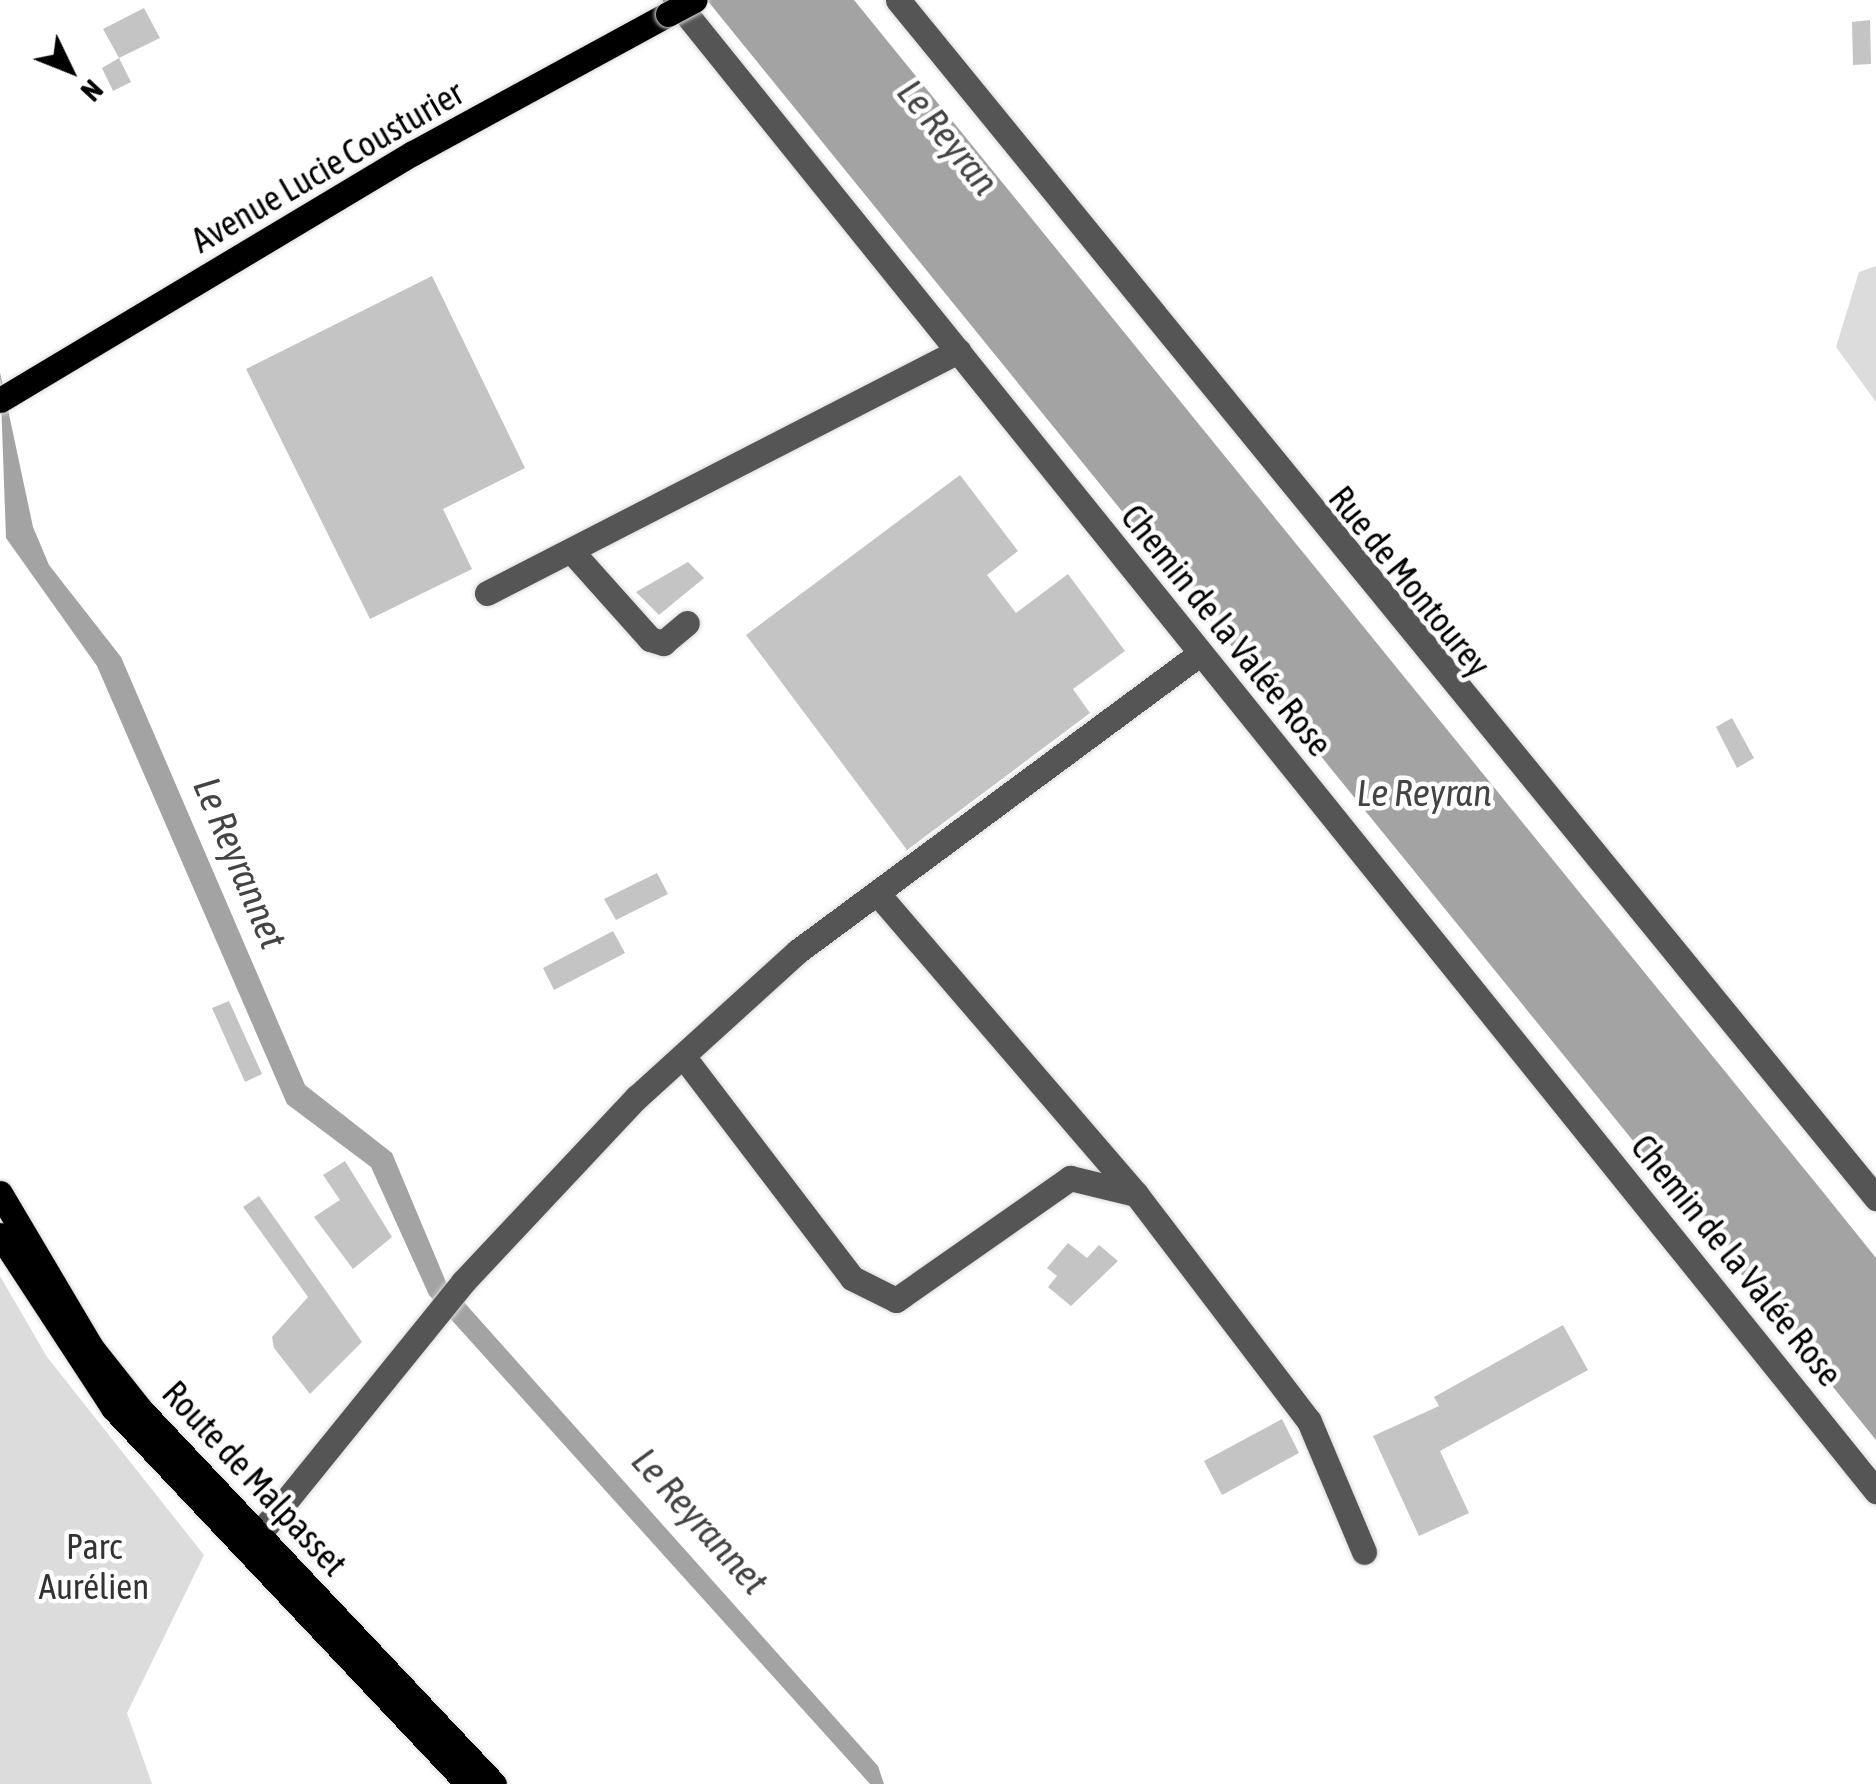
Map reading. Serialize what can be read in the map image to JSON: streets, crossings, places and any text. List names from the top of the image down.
{
  "streets": {
    "main road": ["Avenue Lucie Cousturier", "Route de Malpasset"],
    "street": ["Rue de Montourey", "Chemin de la Valée Rose"]
  },
  "crossings": [
    ["Avenue Lucie Cousturier", "Chemin de la Valée Rose"]
  ],
  "water": ["Le Reyran", "Le Reyrannet"],
  "parks": ["Parc Aurélien"],
  "north": "bottom right"
}
